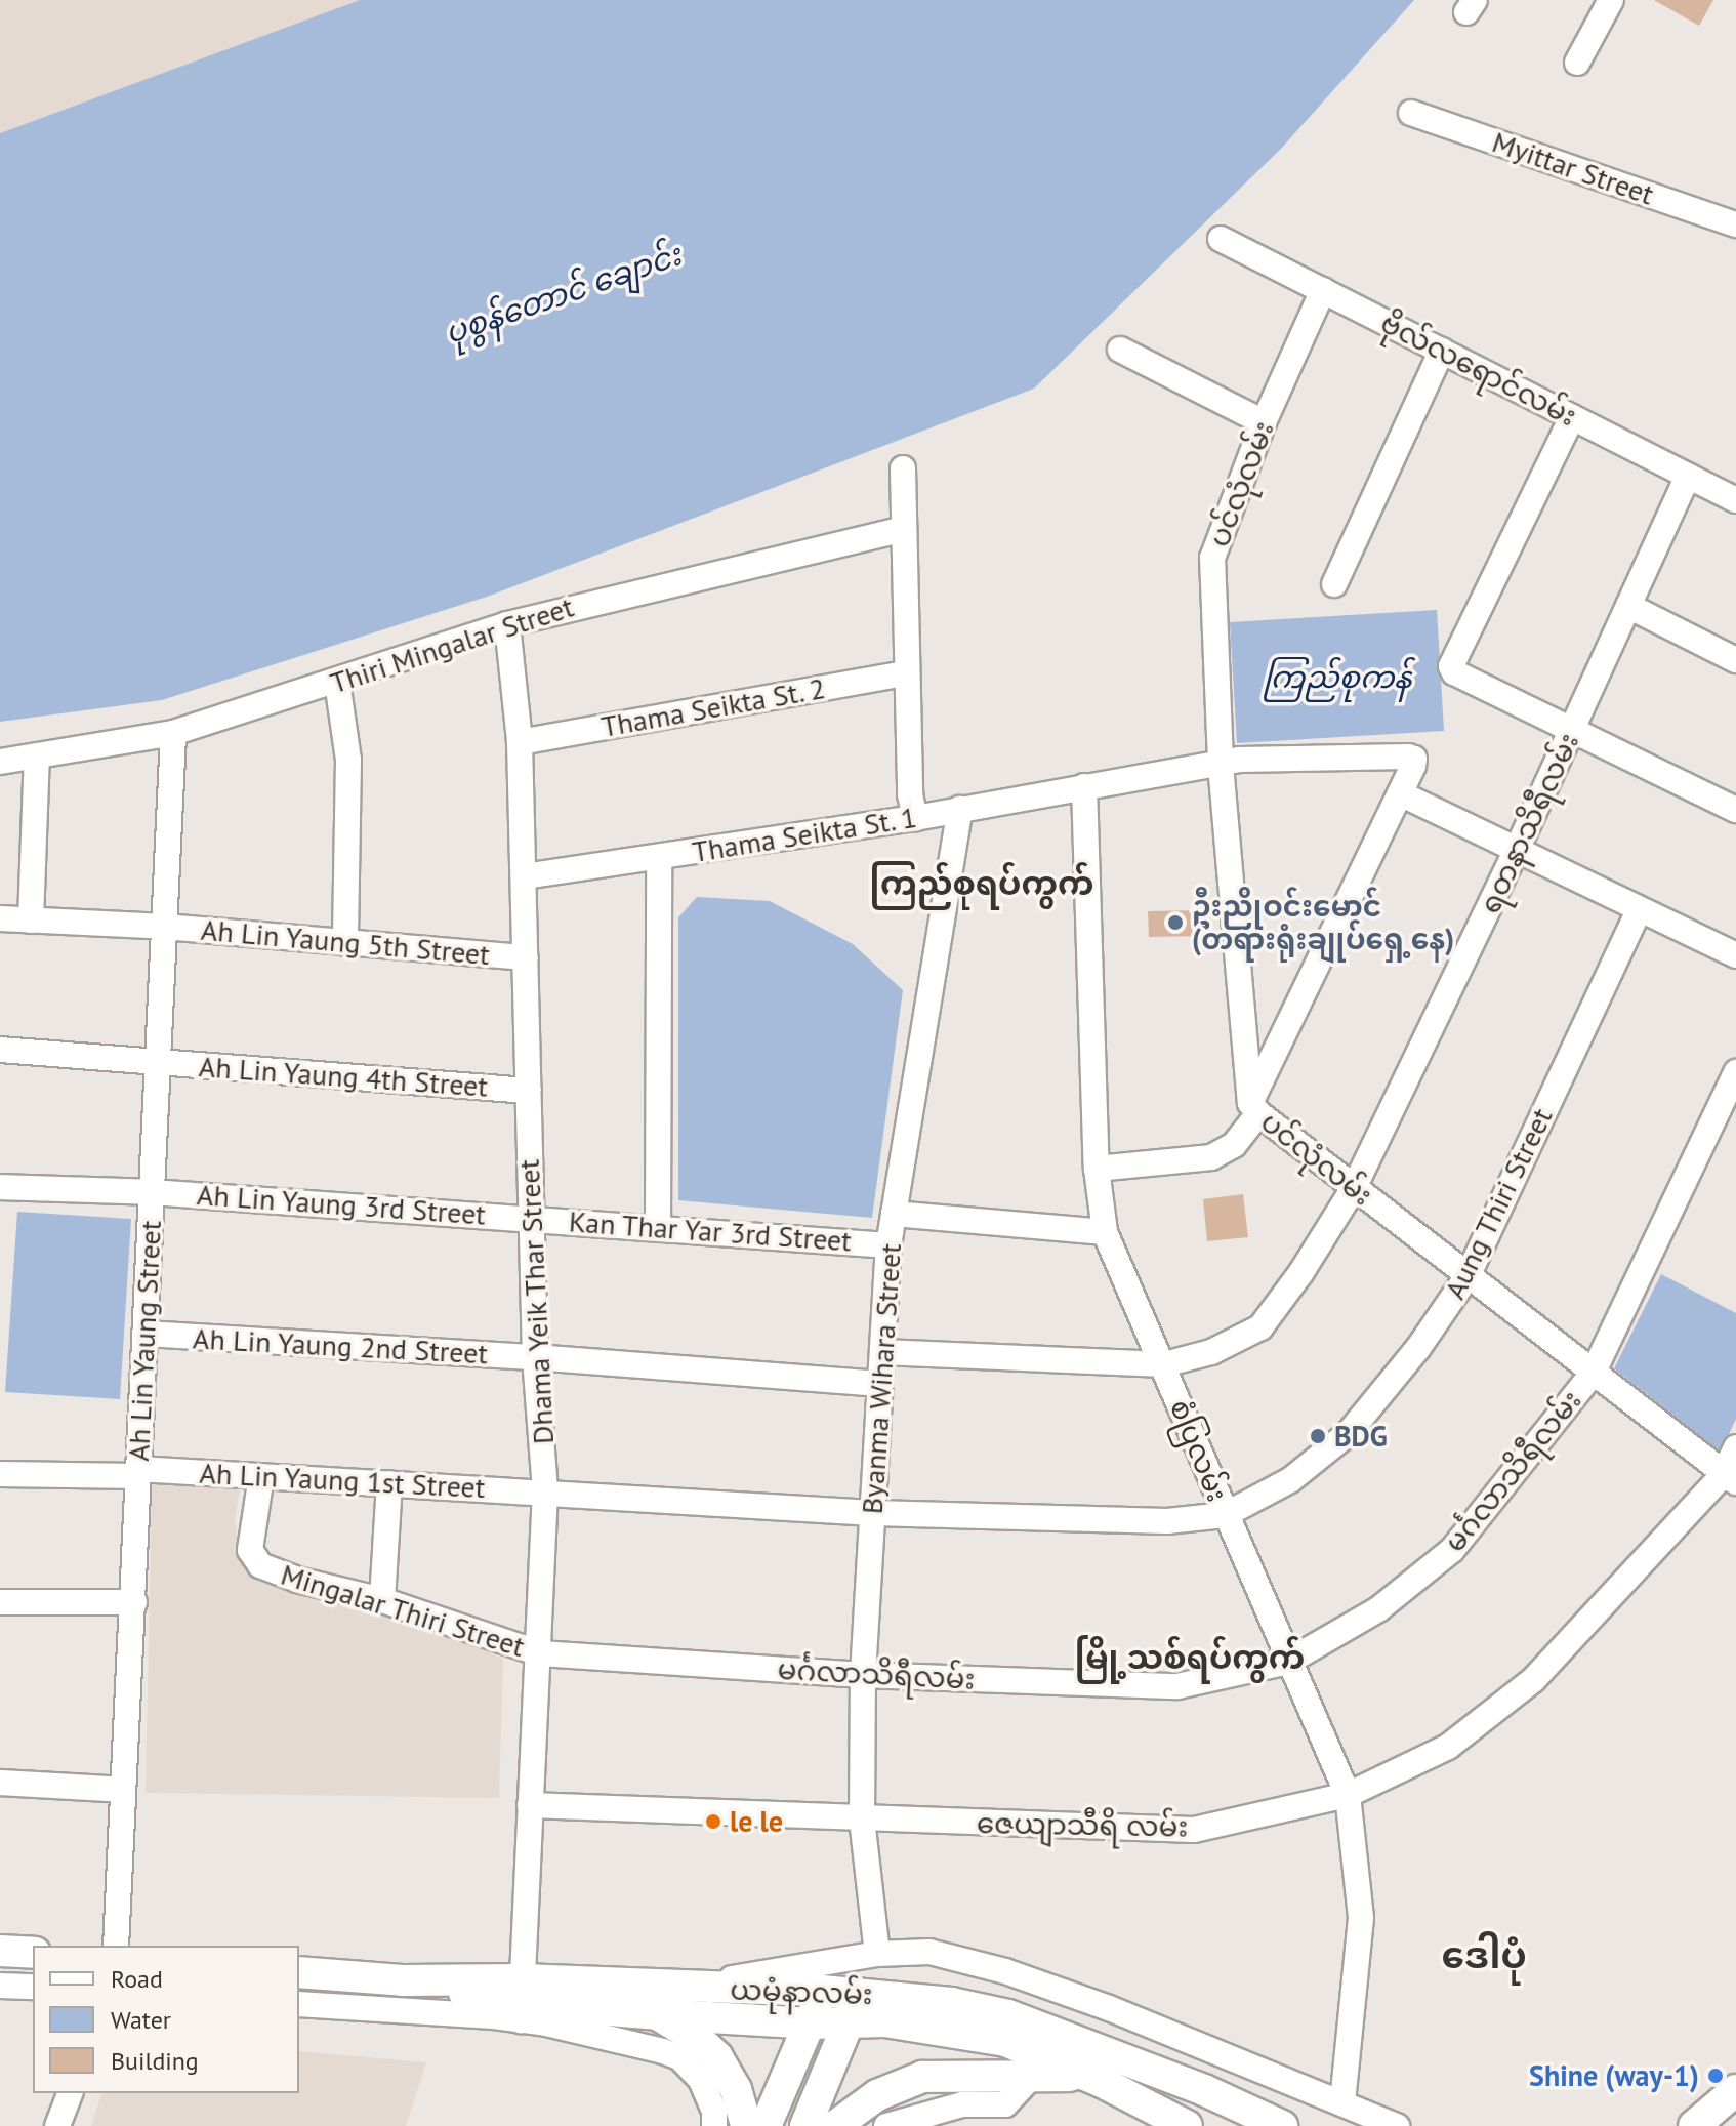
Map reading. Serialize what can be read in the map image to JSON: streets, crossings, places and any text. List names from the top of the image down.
{
  "streets": {
    "main road": ["ယမုံနာလမ်း"],
    "street": [
      "Myittar Street",
      "ဗိုလ်လရောင်လမ်း",
      "ပင်လုံလမ်း",
      "Thiri Mingalar Street",
      "Thama Seikta St. 2",
      "ရတနာသိရီလမ်း",
      "Thama Seikta St. 1",
      "Ah Lin Yaung 5th Street",
      "Ah Lin Yaung 4th Street",
      "Aung Thiri Street",
      "Ah Lin Yaung 3rd Street",
      "Kan Thar Yar 3rd Street",
      "Dhama Yeik Thar Street",
      "Ah Lin Yaung Street",
      "Ah Lin Yaung 2nd Street",
      "Byanma Wihara Street",
      "စံပြလမ်း",
      "မင်္ဂလာသိရီလမ်း",
      "Ah Lin Yaung 1st Street",
      "Mingalar Thiri Street",
      "ဇေယျာသီရိ လမ်း"
    ]
  },
  "crossings": [
    ["ဗိုလ်လရောင်လမ်း", "ပင်လုံလမ်း"],
    ["ဗိုလ်လရောင်လမ်း", "ရတနာသိရီလမ်း"],
    ["ပင်လုံလမ်း", "ရတနာသိရီလမ်း"],
    ["ပင်လုံလမ်း", "Thama Seikta St. 1"],
    ["ပင်လုံလမ်း", "Aung Thiri Street"],
    ["ပင်လုံလမ်း", "မင်္ဂလာသိရီလမ်း"],
    ["ပင်လုံလမ်း", "ဇေယျာသီရိ လမ်း"],
    ["Thiri Mingalar Street", "Dhama Yeik Thar Street"],
    ["Thiri Mingalar Street", "Ah Lin Yaung Street"],
    ["Thama Seikta St. 2", "Dhama Yeik Thar Street"],
    ["ရတနာသိရီလမ်း", "Byanma Wihara Street"],
    ["ရတနာသိရီလမ်း", "စံပြလမ်း"],
    ["Thama Seikta St. 1", "Dhama Yeik Thar Street"],
    ["Thama Seikta St. 1", "Byanma Wihara Street"],
    ["Thama Seikta St. 1", "စံပြလမ်း"],
    ["Ah Lin Yaung 5th Street", "Dhama Yeik Thar Street"],
    ["Ah Lin Yaung 5th Street", "Ah Lin Yaung Street"],
    ["Ah Lin Yaung 4th Street", "Dhama Yeik Thar Street"],
    ["Ah Lin Yaung 4th Street", "Ah Lin Yaung Street"],
    ["Aung Thiri Street", "စံပြလမ်း"],
    ["Aung Thiri Street", "Ah Lin Yaung 1st Street"],
    ["Ah Lin Yaung 3rd Street", "Kan Thar Yar 3rd Street"],
    ["Ah Lin Yaung 3rd Street", "Dhama Yeik Thar Street"],
    ["Ah Lin Yaung 3rd Street", "Ah Lin Yaung Street"],
    ["Kan Thar Yar 3rd Street", "Dhama Yeik Thar Street"],
    ["Kan Thar Yar 3rd Street", "Byanma Wihara Street"],
    ["Dhama Yeik Thar Street", "Ah Lin Yaung 2nd Street"],
    ["Dhama Yeik Thar Street", "မင်္ဂလာသိရီလမ်း"],
    ["Dhama Yeik Thar Street", "Ah Lin Yaung 1st Street"],
    ["Dhama Yeik Thar Street", "Mingalar Thiri Street"],
    ["Dhama Yeik Thar Street", "ဇေယျာသီရိ လမ်း"],
    ["Dhama Yeik Thar Street", "ယမုံနာလမ်း"],
    ["Ah Lin Yaung Street", "Ah Lin Yaung 2nd Street"],
    ["Ah Lin Yaung Street", "Ah Lin Yaung 1st Street"],
    ["Ah Lin Yaung 2nd Street", "Byanma Wihara Street"],
    ["Byanma Wihara Street", "မင်္ဂလာသိရီလမ်း"],
    ["Byanma Wihara Street", "Ah Lin Yaung 1st Street"],
    ["Byanma Wihara Street", "ဇေယျာသီရိ လမ်း"],
    ["စံပြလမ်း", "မင်္ဂလာသိရီလမ်း"],
    ["စံပြလမ်း", "Ah Lin Yaung 1st Street"],
    ["စံပြလမ်း", "ဇေယျာသီရိ လမ်း"],
    ["မင်္ဂလာသိရီလမ်း", "Mingalar Thiri Street"],
    ["Ah Lin Yaung 1st Street", "Mingalar Thiri Street"]
  ],
  "districts": ["ကြည်စုရပ်ကွက်", "မြို့သစ်ရပ်ကွက်", "ဒေါပုံ"],
  "water": ["ပုစွန်တောင် ချောင်း", "ကြည်စုကန်"],
  "places": [
    "ဦးညိုဝင်းမောင် (တရားရုံးချုပ်ရှေ့နေ)",
    "BDG",
    "le le",
    "Shine (way-1)"
  ],
  "legend": ["Road", "Water", "Building"]
}
